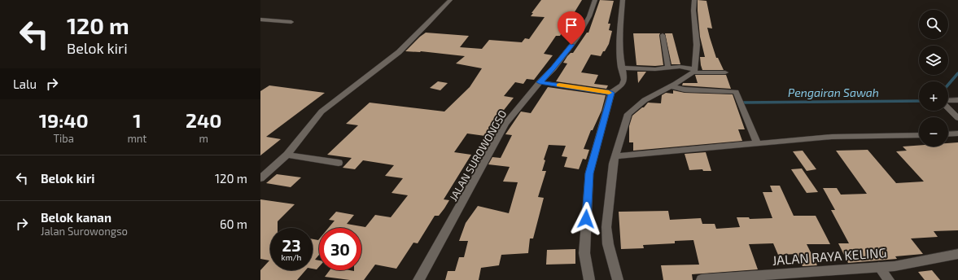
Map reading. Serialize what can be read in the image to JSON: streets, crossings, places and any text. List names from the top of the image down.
{
  "streets": {
    "street": ["JALAN SUROWONGSO", "JALAN RAYA KELING"]
  },
  "water": ["Pengairan Sawah"],
  "page": {
    "turn": ["120 m", "Belok kiri"],
    "map_buttons": ["+", "−"],
    "then": "Lalu",
    "eta": [
      "19:40",
      "Tiba",
      "1",
      "mnt",
      "240",
      "m"
    ],
    "list": [
      {
        "name": "Belok kiri",
        "value": "120 m"
      },
      {
        "name": "Belok kanan",
        "note": "Jalan Surowongso",
        "value": "60 m"
      }
    ],
    "speed": "23 km/h",
    "limit": "30"
  }
}
